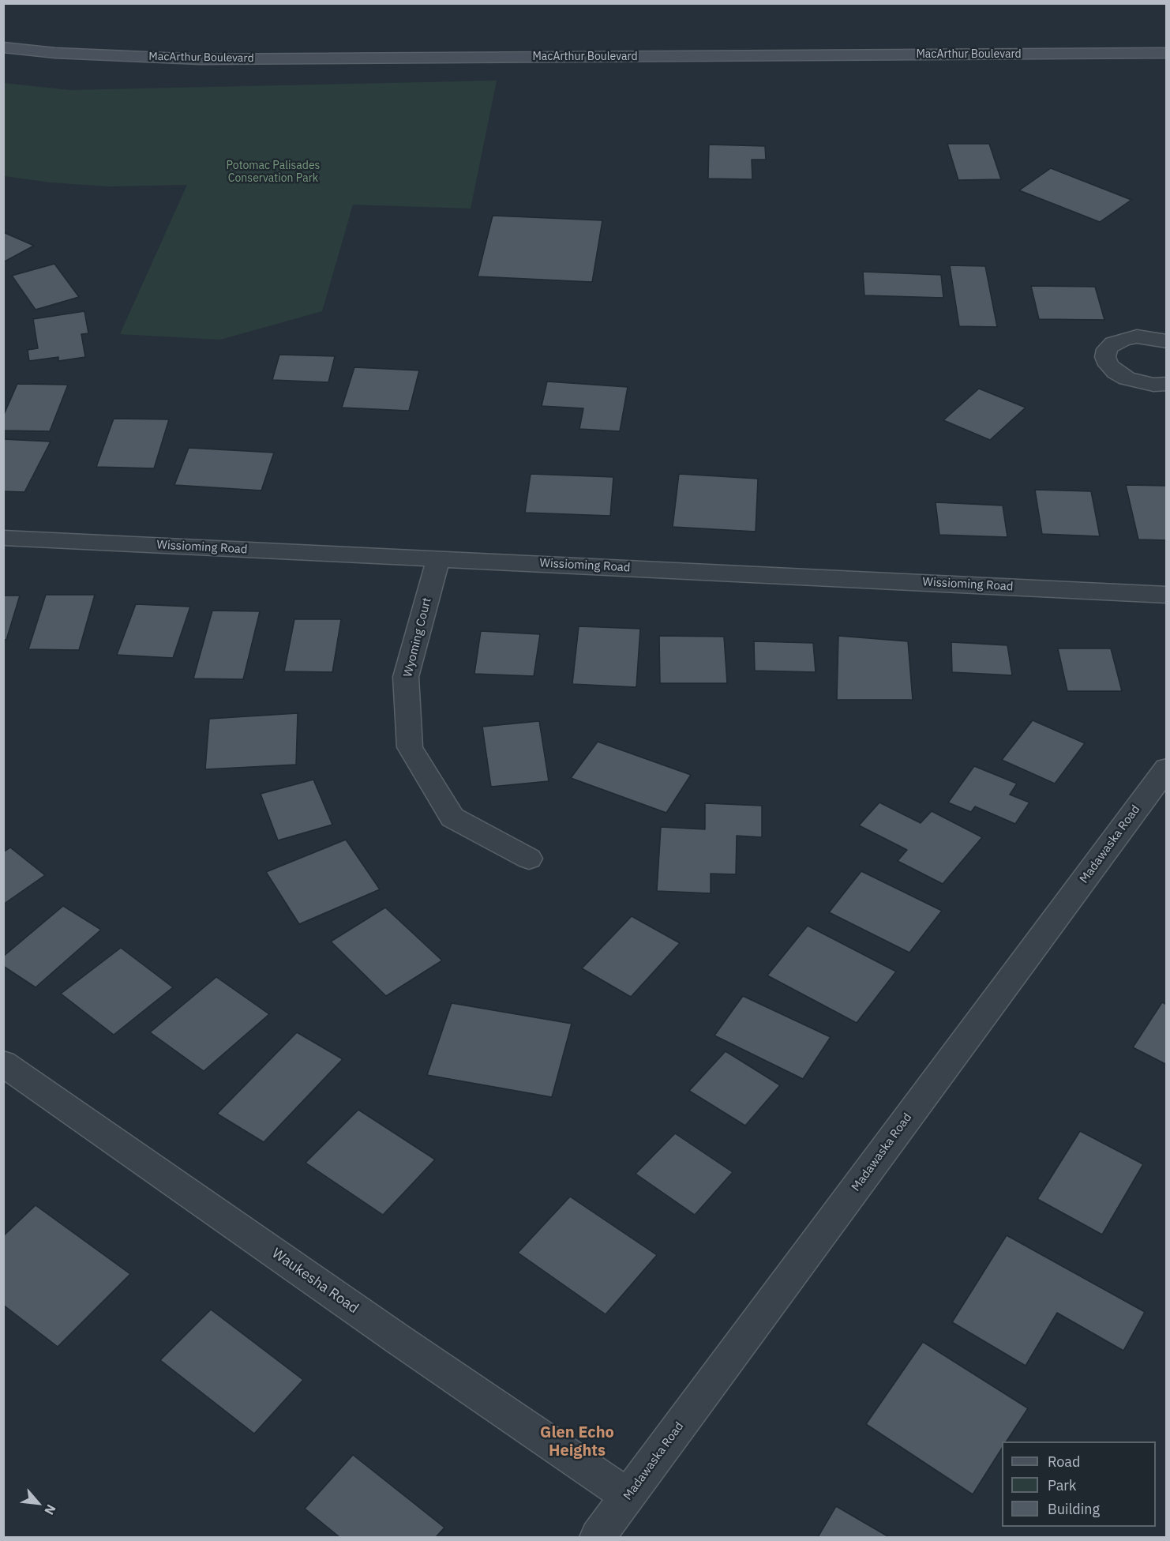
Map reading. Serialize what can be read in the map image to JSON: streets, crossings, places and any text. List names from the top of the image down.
{
  "streets": {
    "main road": ["MacArthur Boulevard"],
    "street": [
      "Wissioming Road",
      "Wyoming Court",
      "Madawaska Road",
      "Waukesha Road"
    ]
  },
  "crossings": [
    ["Wissioming Road", "Wyoming Court"],
    ["Madawaska Road", "Waukesha Road"]
  ],
  "districts": ["Glen Echo Heights"],
  "parks": ["Potomac Palisades Conservation Park"],
  "legend": ["Road", "Park", "Building"],
  "north": "bottom right"
}
